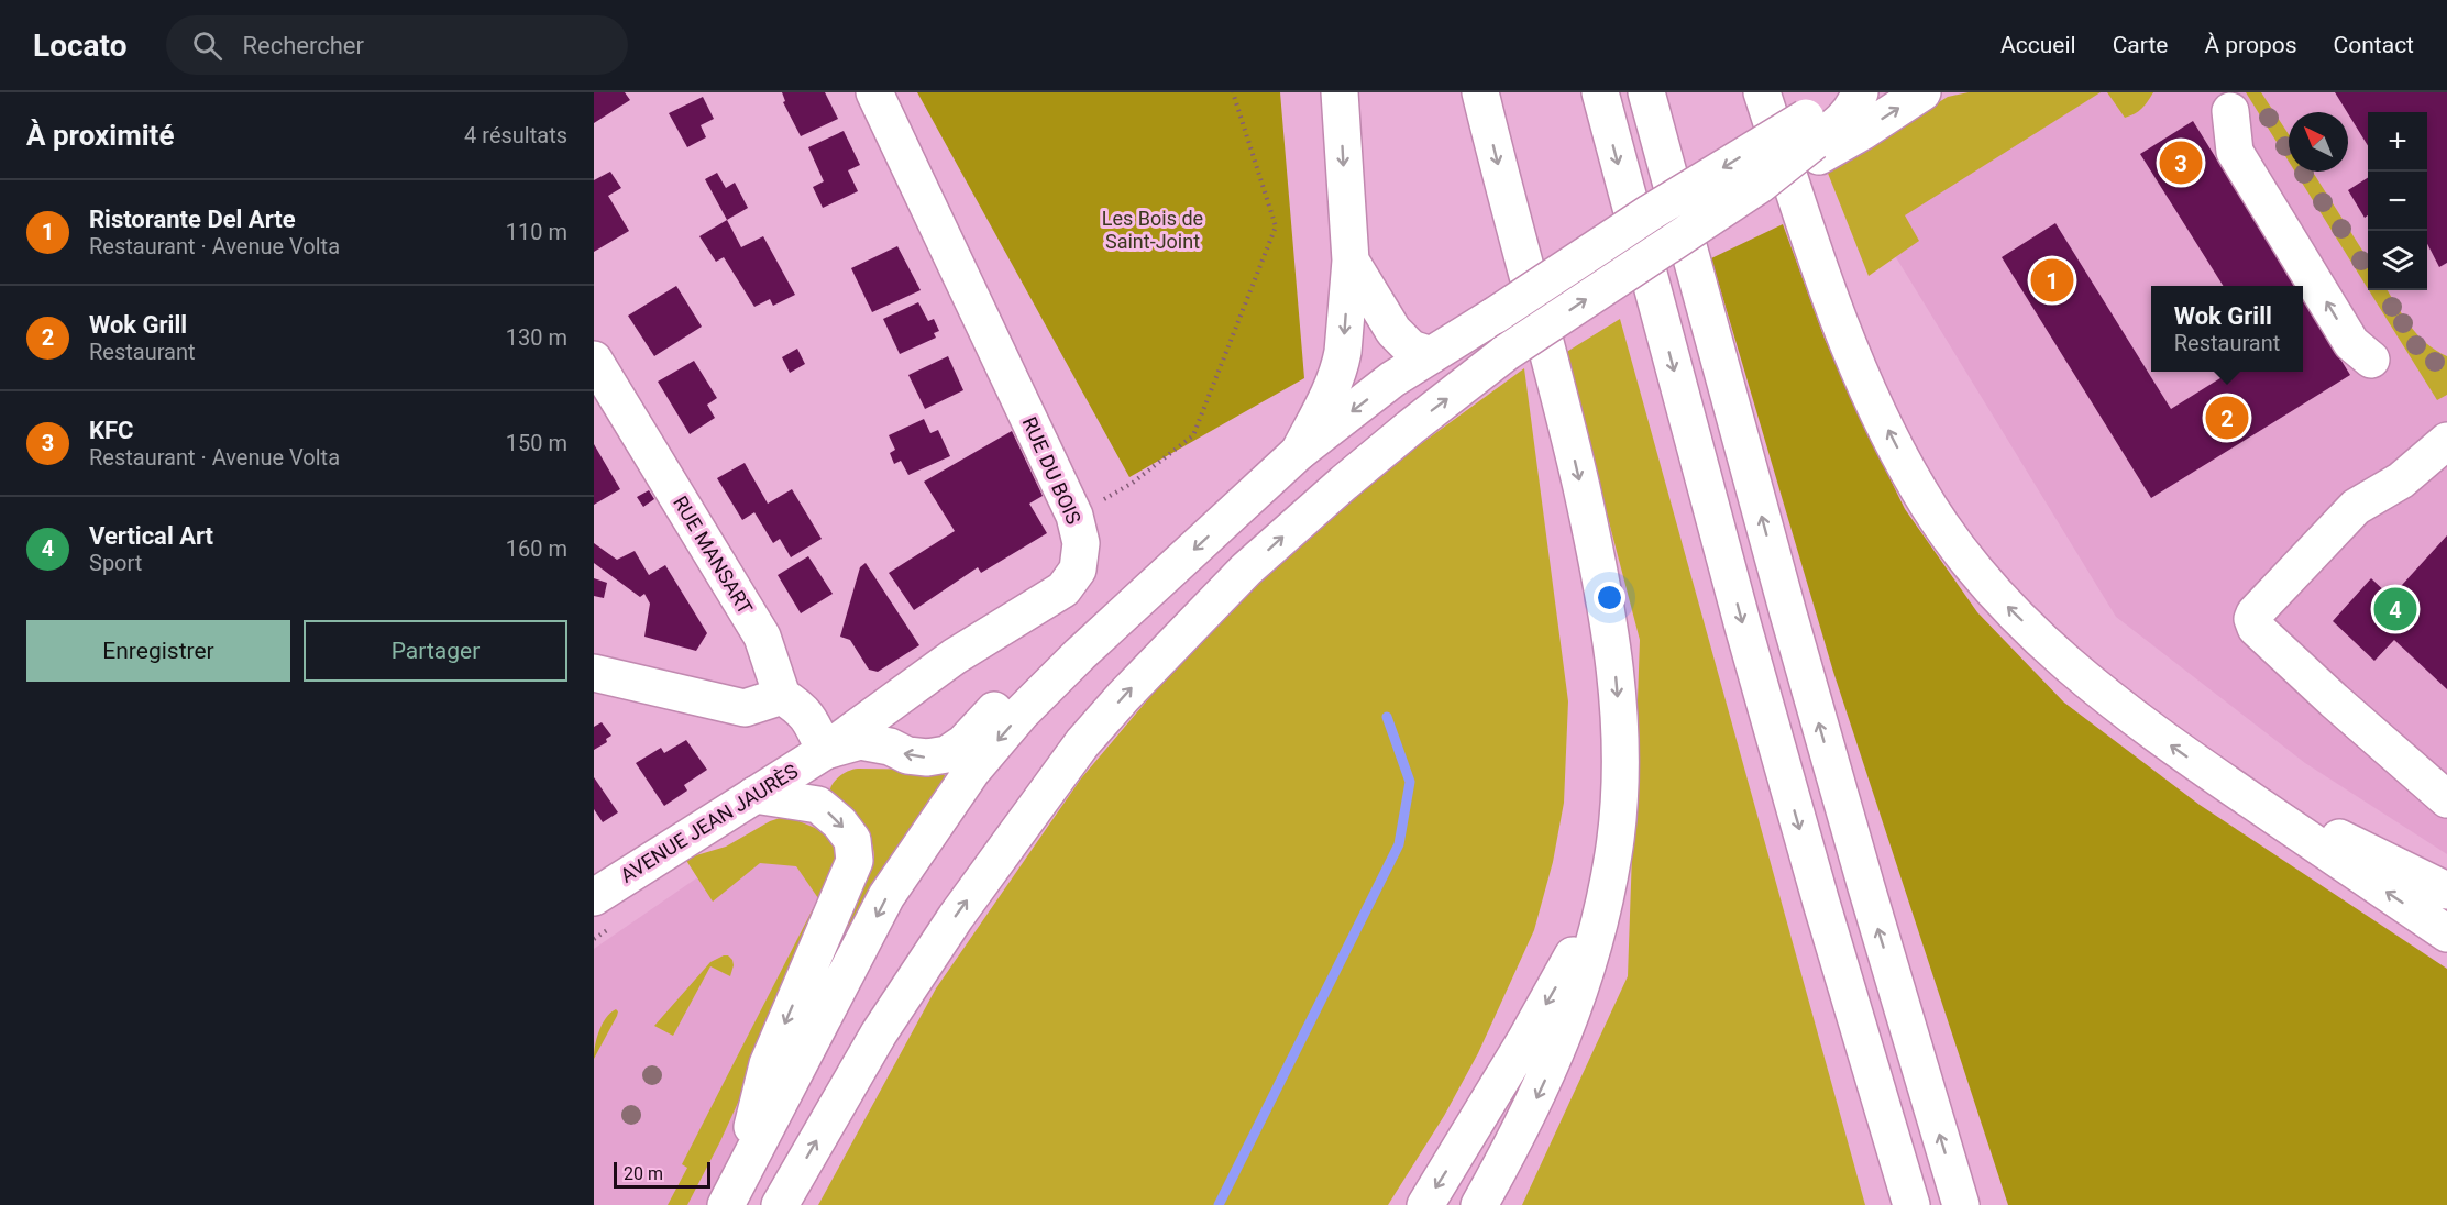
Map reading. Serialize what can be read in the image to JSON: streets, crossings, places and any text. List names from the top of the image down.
{
  "streets": {
    "main road": ["RUE DU BOIS", "RUE MANSART", "AVENUE JEAN JAURÈS"]
  },
  "crossings": [
    ["RUE DU BOIS", "AVENUE JEAN JAURÈS"]
  ],
  "parks": ["Les Bois de Saint-Joint"],
  "scale_bar": "20 m",
  "north": "top left",
  "page": {
    "header": "Locato",
    "search": "Rechercher",
    "nav": [
      "Accueil",
      "Carte",
      "À propos",
      "Contact"
    ],
    "heading": ["À proximité", "4 résultats"],
    "map_buttons": ["+", "−"],
    "pins": [
      "3",
      "1",
      "2",
      "4"
    ],
    "list": [
      {
        "mark": "1",
        "name": "Ristorante Del Arte",
        "note": "Restaurant · Avenue Volta",
        "value": "110 m"
      },
      {
        "mark": "2",
        "name": "Wok Grill",
        "note": "Restaurant",
        "value": "130 m"
      },
      {
        "mark": "3",
        "name": "KFC",
        "note": "Restaurant · Avenue Volta",
        "value": "150 m"
      },
      {
        "mark": "4",
        "name": "Vertical Art",
        "note": "Sport",
        "value": "160 m"
      }
    ],
    "popup": ["Wok Grill", "Restaurant"],
    "buttons": ["Enregistrer", "Partager"],
    "scale": "20 m"
  }
}
